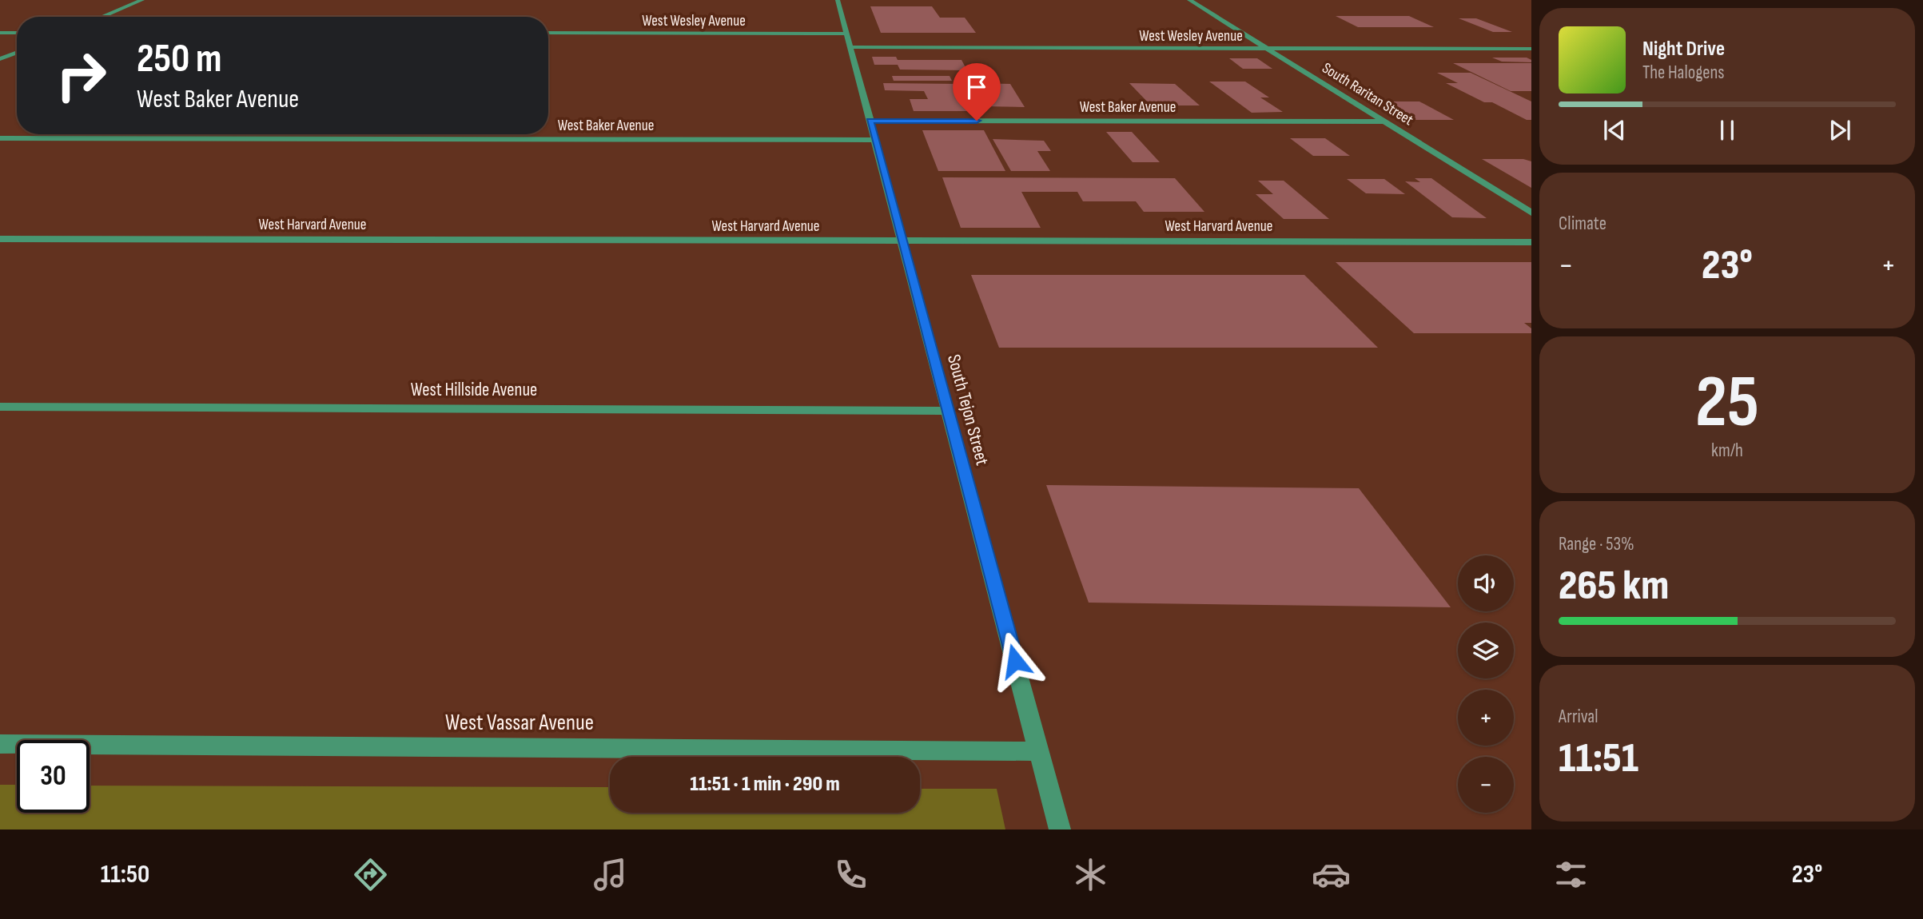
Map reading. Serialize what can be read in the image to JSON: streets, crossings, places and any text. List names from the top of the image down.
{
  "streets": {
    "street": [
      "West Wesley Avenue",
      "South Raritan Street",
      "West Baker Avenue",
      "West Harvard Avenue",
      "West Hillside Avenue",
      "South Tejon Street",
      "West Vassar Avenue"
    ]
  },
  "crossings": [
    ["West Wesley Avenue", "South Raritan Street"],
    ["West Wesley Avenue", "South Tejon Street"],
    ["South Raritan Street", "West Baker Avenue"],
    ["West Baker Avenue", "South Tejon Street"],
    ["West Harvard Avenue", "South Tejon Street"],
    ["West Hillside Avenue", "South Tejon Street"],
    ["South Tejon Street", "West Vassar Avenue"]
  ],
  "page": {
    "turn": ["250 m", "West Baker Avenue"],
    "song": ["Night Drive", "The Halogens"],
    "tile": [
      "Climate",
      ["25", "km/h"],
      ["Range · 53%", "265 km"],
      ["Arrival", "11:51"]
    ],
    "heat": ["−", "23°", "+"],
    "map_buttons": ["+", "−"],
    "limit": "30",
    "trip": "11:51 · 1 min · 290 m",
    "tabs": ["11:50", "23°"]
  }
}
